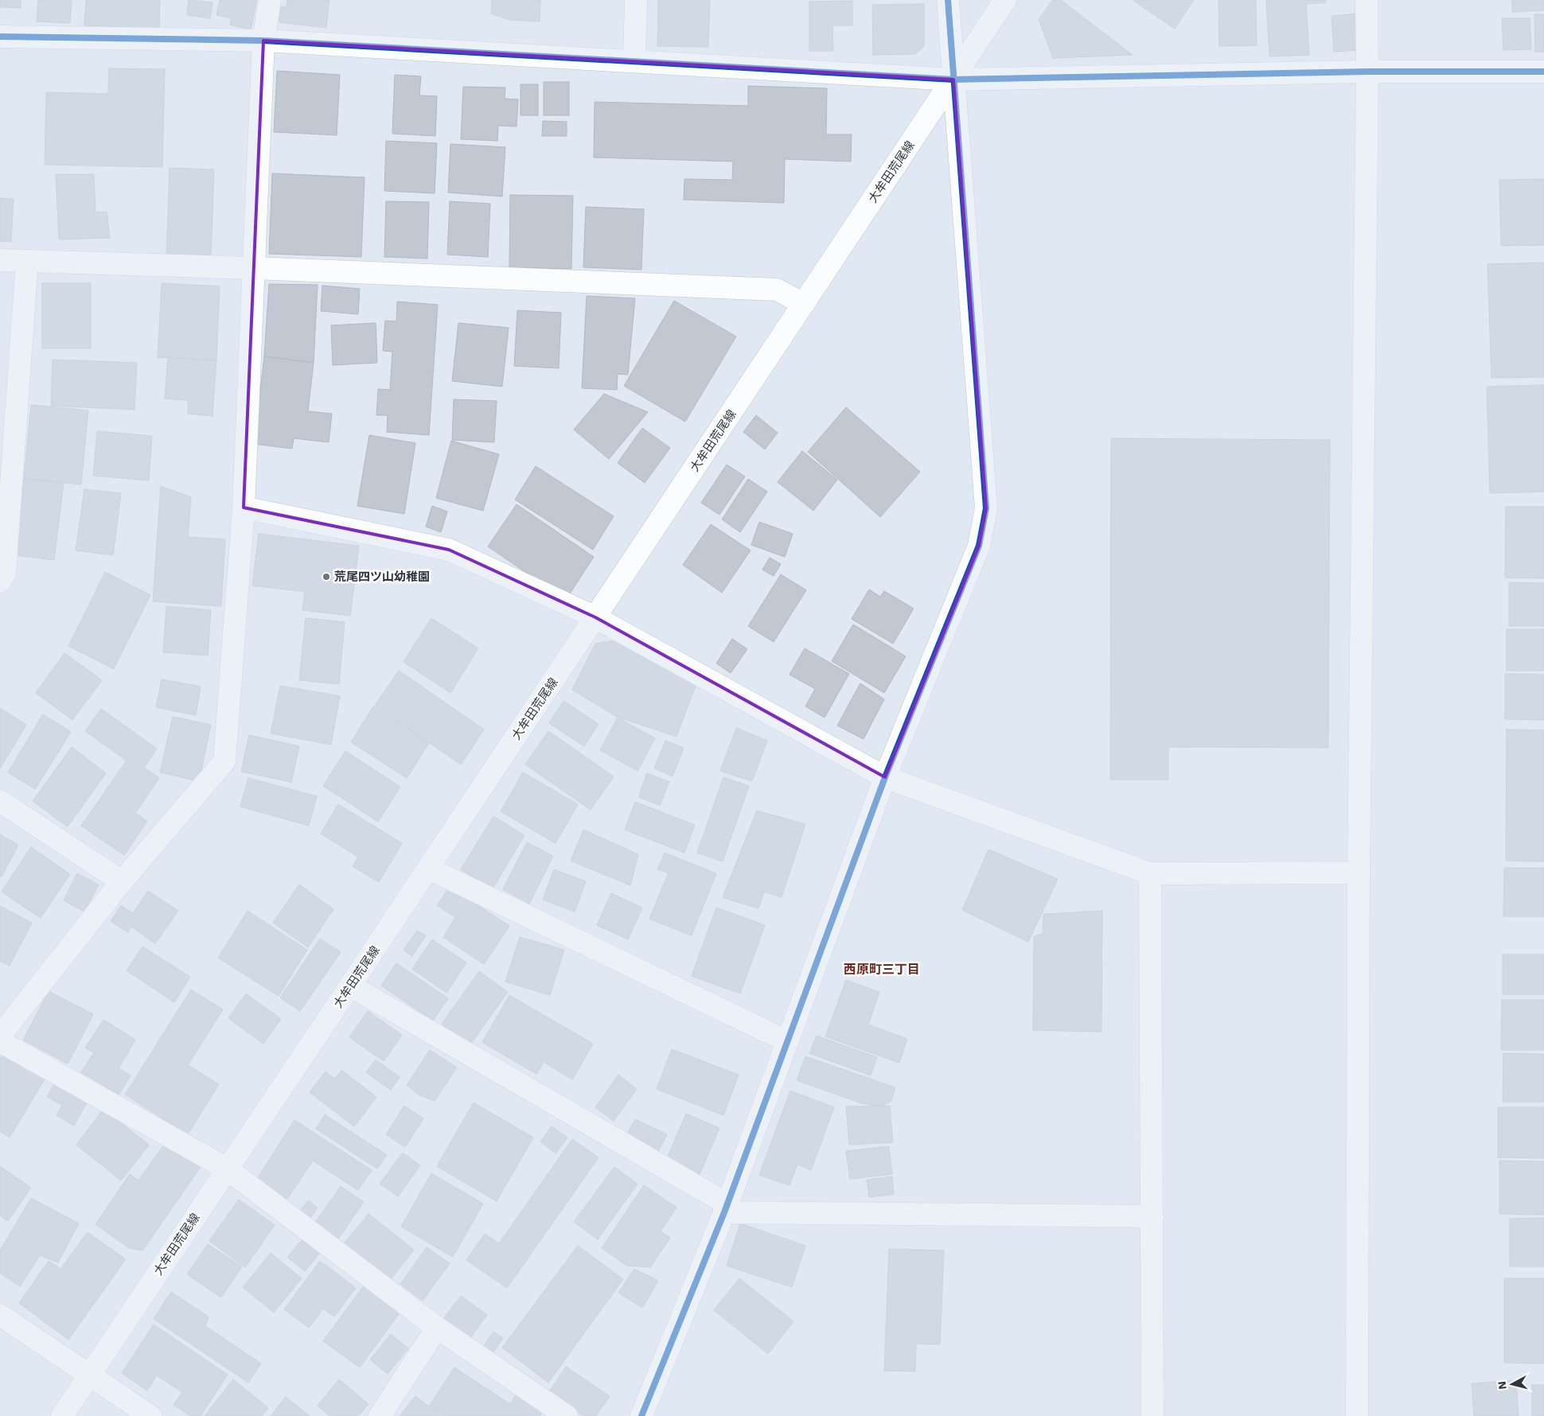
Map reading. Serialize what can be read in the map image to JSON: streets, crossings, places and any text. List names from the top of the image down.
{
  "streets": {
    "street": ["大牟田荒尾線"]
  },
  "districts": ["西原町三丁目"],
  "places": ["荒尾四ツ山幼稚園"],
  "north": "left"
}
